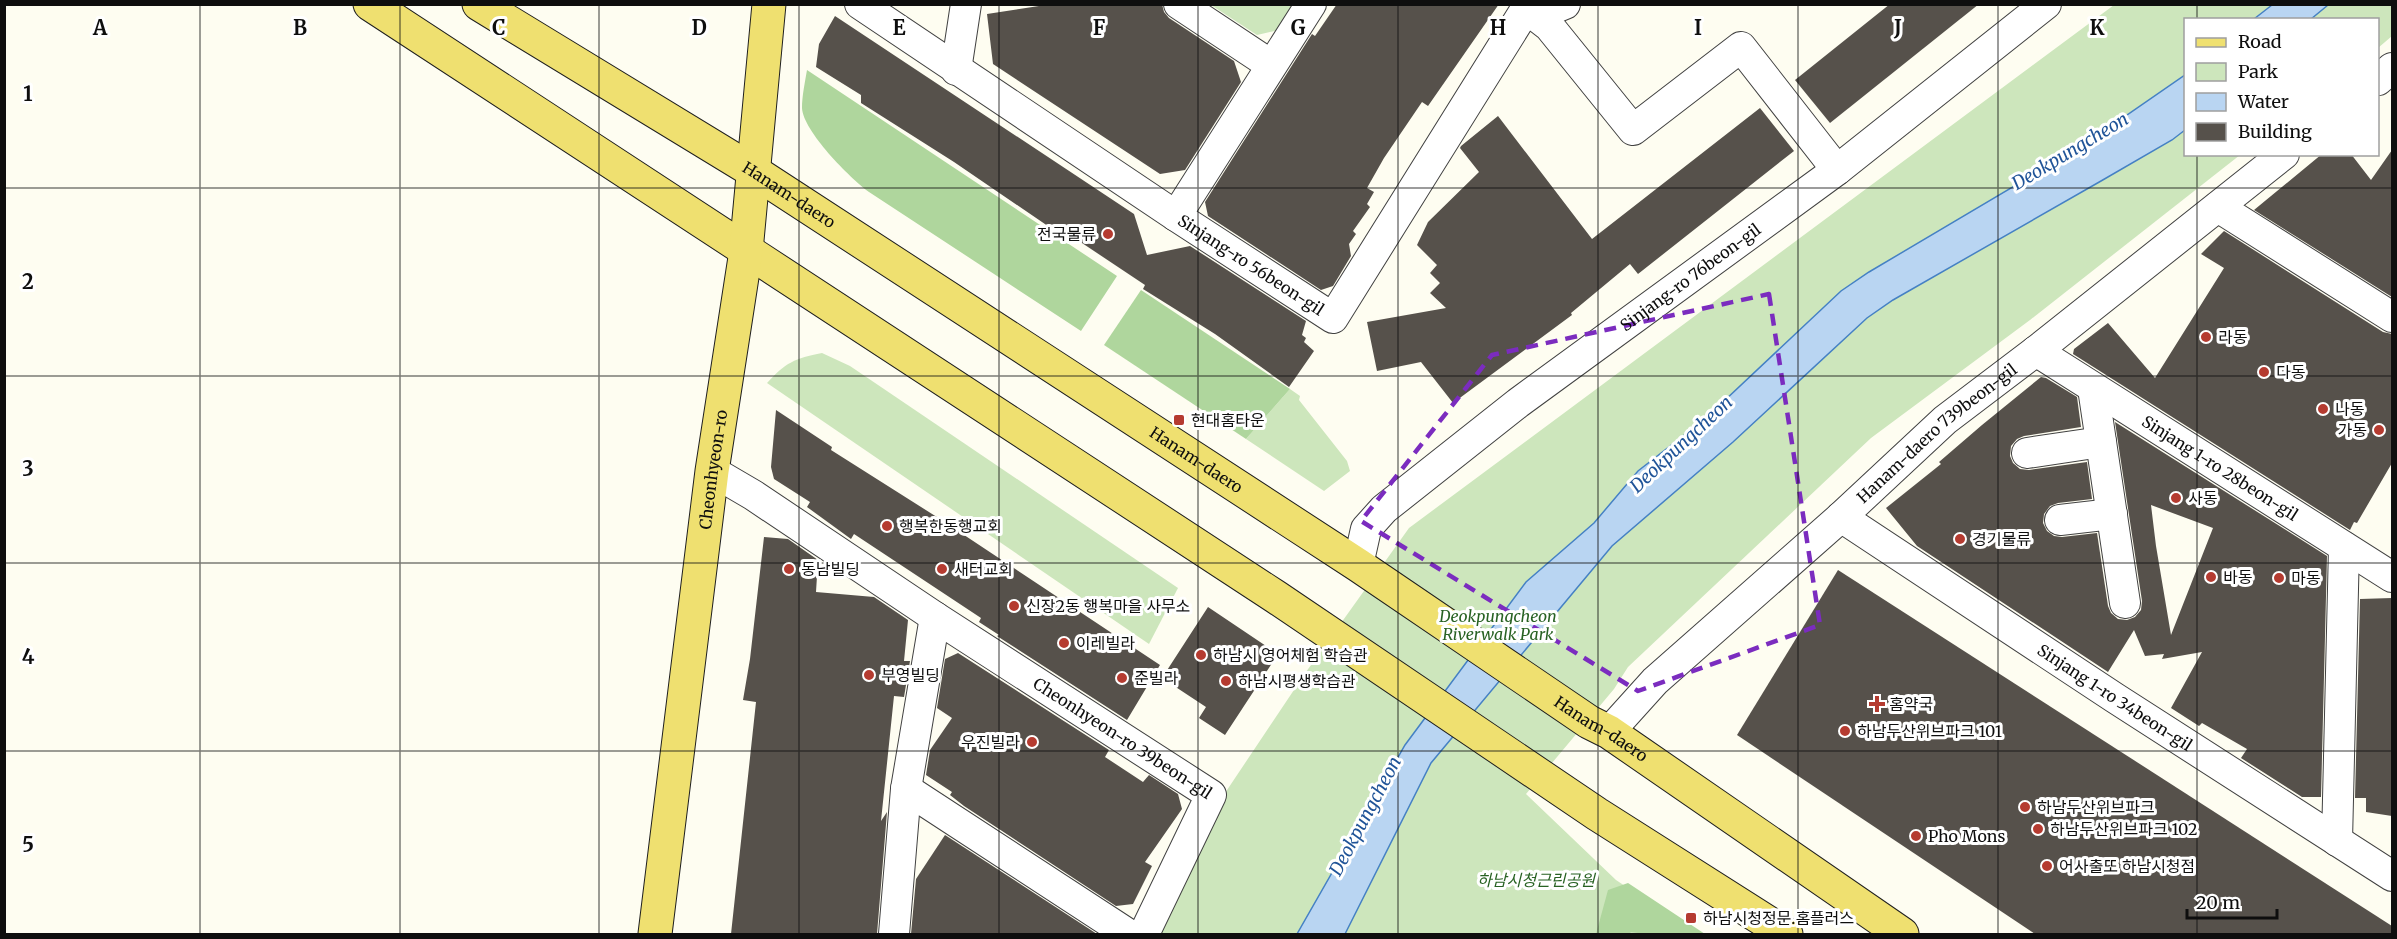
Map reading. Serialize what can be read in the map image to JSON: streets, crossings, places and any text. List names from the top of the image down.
{
  "streets": {
    "main road": ["Hanam-daero", "Cheonhyeon-ro"],
    "street": [
      "Sinjang-ro 56beon-gil",
      "Sinjang-ro 76beon-gil",
      "Hanam-daero 739beon-gil",
      "Sinjang 1-ro 28beon-gil",
      "Sinjang 1-ro 34beon-gil",
      "Cheonhyeon-ro 39beon-gil"
    ]
  },
  "crossings": [
    ["Hanam-daero", "Sinjang-ro 76beon-gil"],
    ["Hanam-daero", "Hanam-daero 739beon-gil"],
    ["Hanam-daero", "Cheonhyeon-ro"],
    ["Hanam-daero 739beon-gil", "Sinjang 1-ro 28beon-gil"],
    ["Hanam-daero 739beon-gil", "Sinjang 1-ro 34beon-gil"],
    ["Cheonhyeon-ro", "Cheonhyeon-ro 39beon-gil"]
  ],
  "water": ["Deokpungcheon"],
  "parks": ["Deokpungcheon Riverwalk Park", "하남시청근린공원"],
  "places": {
    "other": [
      "전국물류",
      "라동",
      "다동",
      "나동",
      "가동",
      "사동",
      "행복한동행교회",
      "경기물류",
      "동남빌딩",
      "새터교회",
      "바동",
      "마동",
      "신장2동 행복마을 사무소",
      "이레빌라",
      "하남시 영어체험 학습관",
      "부영빌딩",
      "준빌라",
      "하남시평생학습관",
      "하남두산위브파크 101",
      "우진빌라",
      "하남두산위브파크",
      "하남두산위브파크 102",
      "Pho Mons",
      "어사출또 하남시청점"
    ],
    "transit": ["현대홈타운", "하남시청정문.홈플러스"],
    "health": ["홈약국"]
  },
  "legend": [
    "Road",
    "Park",
    "Water",
    "Building"
  ],
  "scale_bar": "20 m",
  "grid": {
    "columns": [
      "A",
      "B",
      "C",
      "D",
      "E",
      "F",
      "G",
      "H",
      "I",
      "J",
      "K"
    ],
    "rows": [
      "1",
      "2",
      "3",
      "4",
      "5"
    ]
  }
}
